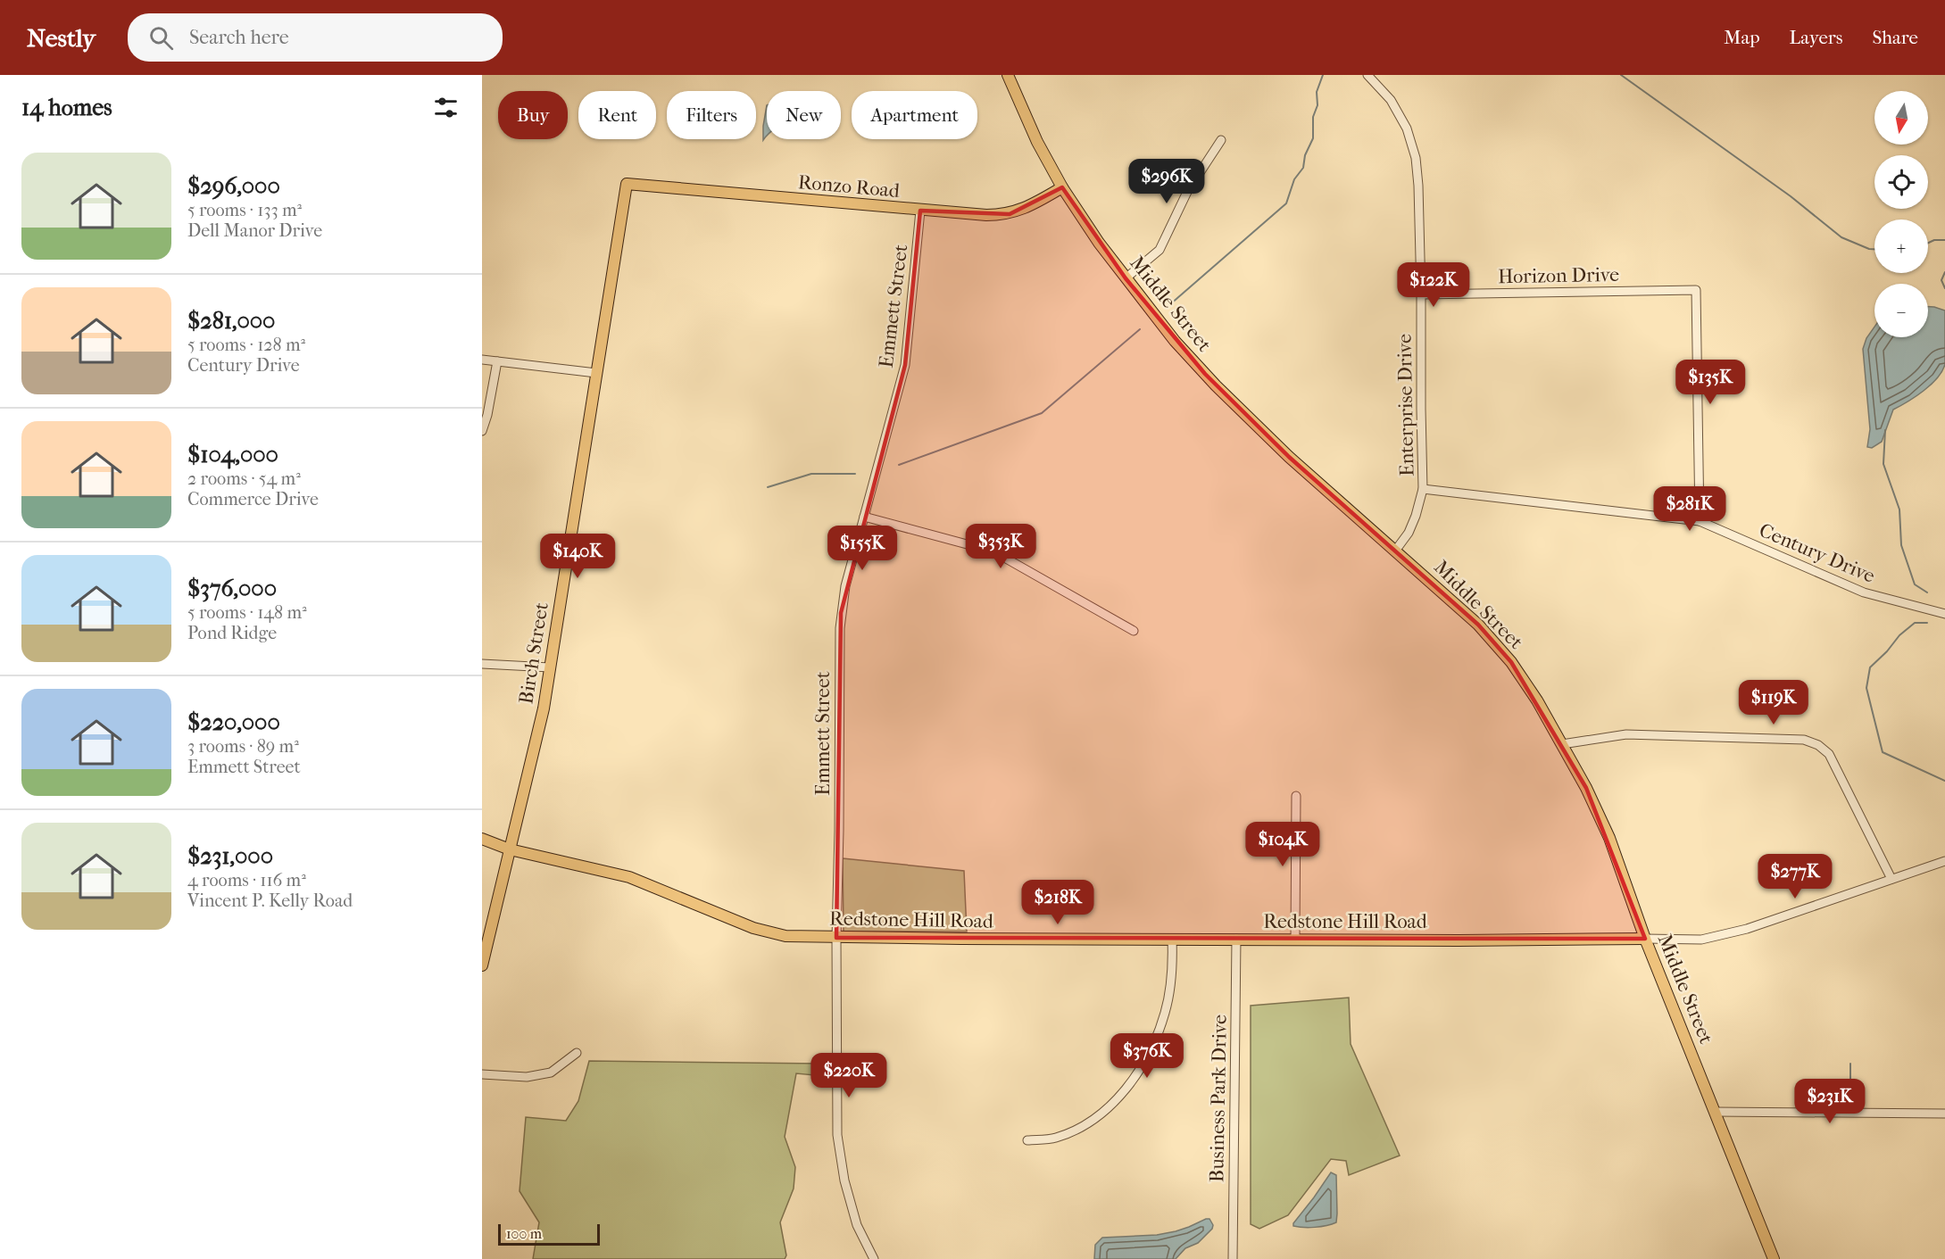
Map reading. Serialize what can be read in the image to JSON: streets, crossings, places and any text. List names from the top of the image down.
{
  "streets": {
    "main road": [
      "Ronzo Road",
      "Middle Street",
      "Birch Street",
      "Redstone Hill Road"
    ],
    "street": [
      "Horizon Drive",
      "Emmett Street",
      "Enterprise Drive",
      "Century Drive",
      "Business Park Drive"
    ]
  },
  "crossings": [
    ["Ronzo Road", "Middle Street"],
    ["Ronzo Road", "Emmett Street"],
    ["Ronzo Road", "Birch Street"],
    ["Horizon Drive", "Enterprise Drive"],
    ["Horizon Drive", "Century Drive"],
    ["Middle Street", "Enterprise Drive"],
    ["Middle Street", "Redstone Hill Road"],
    ["Emmett Street", "Redstone Hill Road"],
    ["Enterprise Drive", "Century Drive"],
    ["Birch Street", "Redstone Hill Road"],
    ["Redstone Hill Road", "Business Park Drive"]
  ],
  "scale_bar": "100 m",
  "north": "bottom",
  "page": {
    "header": "Nestly",
    "search": "Search here",
    "nav": ["Map", "Layers", "Share"],
    "heading": "14 homes",
    "map_buttons": ["+", "−"],
    "chip": [
      "Buy",
      "Rent",
      "Filters",
      "New",
      "Apartment"
    ],
    "list": [
      {
        "name": "$296,000",
        "note": "5 rooms · 133 m² · Dell Manor Drive"
      },
      {
        "name": "$281,000",
        "note": "5 rooms · 128 m² · Century Drive"
      },
      {
        "name": "$104,000",
        "note": "2 rooms · 54 m² · Commerce Drive"
      },
      {
        "name": "$376,000",
        "note": "5 rooms · 148 m² · Pond Ridge"
      },
      {
        "name": "$220,000",
        "note": "3 rooms · 89 m² · Emmett Street"
      },
      {
        "name": "$231,000",
        "note": "4 rooms · 116 m² · Vincent P. Kelly Road"
      }
    ],
    "price": [
      "$296K",
      "$122K",
      "$135K",
      "$281K",
      "$353K",
      "$155K",
      "$140K",
      "$119K",
      "$104K",
      "$277K",
      "$218K",
      "$376K",
      "$220K",
      "$231K"
    ],
    "scale": "100 m"
  }
}
